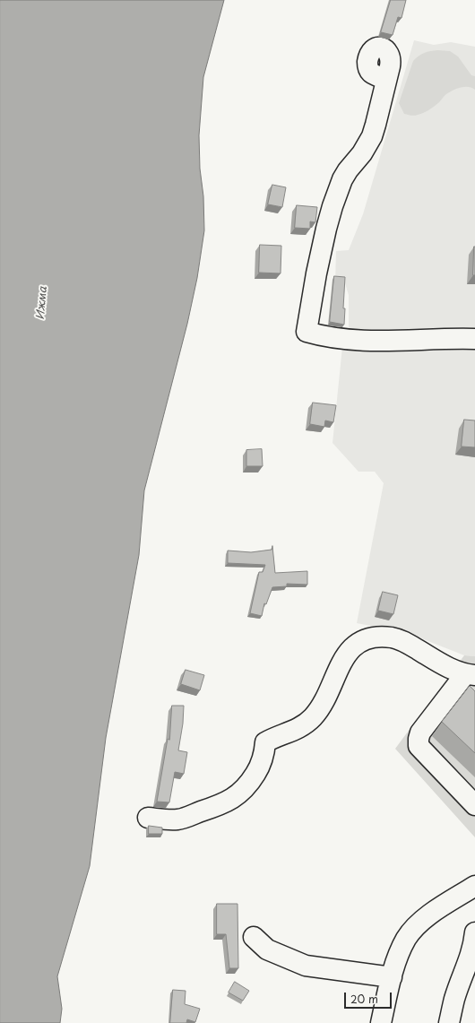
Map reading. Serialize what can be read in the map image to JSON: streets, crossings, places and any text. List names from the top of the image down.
{
  "water": ["Ижма"],
  "scale_bar": "20 m"
}
